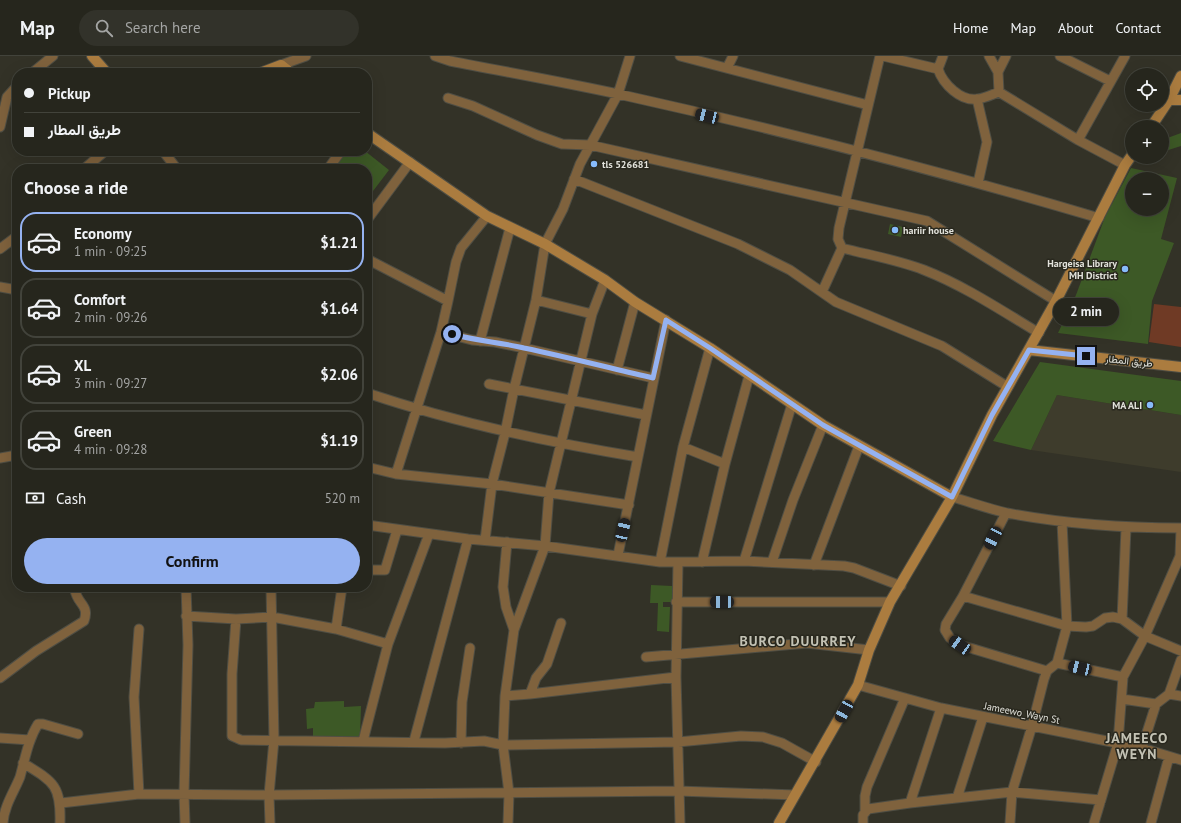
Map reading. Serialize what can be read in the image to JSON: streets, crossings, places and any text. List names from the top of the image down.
{
  "streets": {
    "main road": ["طريق المطار"],
    "street": ["Jameewo_Wayn St"]
  },
  "districts": ["BURCO DUURREY", "JAMEECO WEYN"],
  "places": [
    "tls 526681",
    "hariir house",
    "Hargeisa Library MH District",
    "MA ALI"
  ],
  "page": {
    "header": "Map",
    "search": "Search here",
    "nav": [
      "Home",
      "Map",
      "About",
      "Contact"
    ],
    "map_buttons": ["+", "−"],
    "banner": ["Pickup", "طريق المطار"],
    "heading": "Choose a ride",
    "list": [
      {
        "name": "Economy",
        "note": "1 min · 09:25",
        "value": "$1.21"
      },
      {
        "name": "Comfort",
        "note": "2 min · 09:26",
        "value": "$1.64"
      },
      {
        "name": "XL",
        "note": "3 min · 09:27",
        "value": "$2.06"
      },
      {
        "name": "Green",
        "note": "4 min · 09:28",
        "value": "$1.19"
      }
    ],
    "bubble": "2 min",
    "pay": ["Cash", "520 m"],
    "buttons": "Confirm"
  }
}
